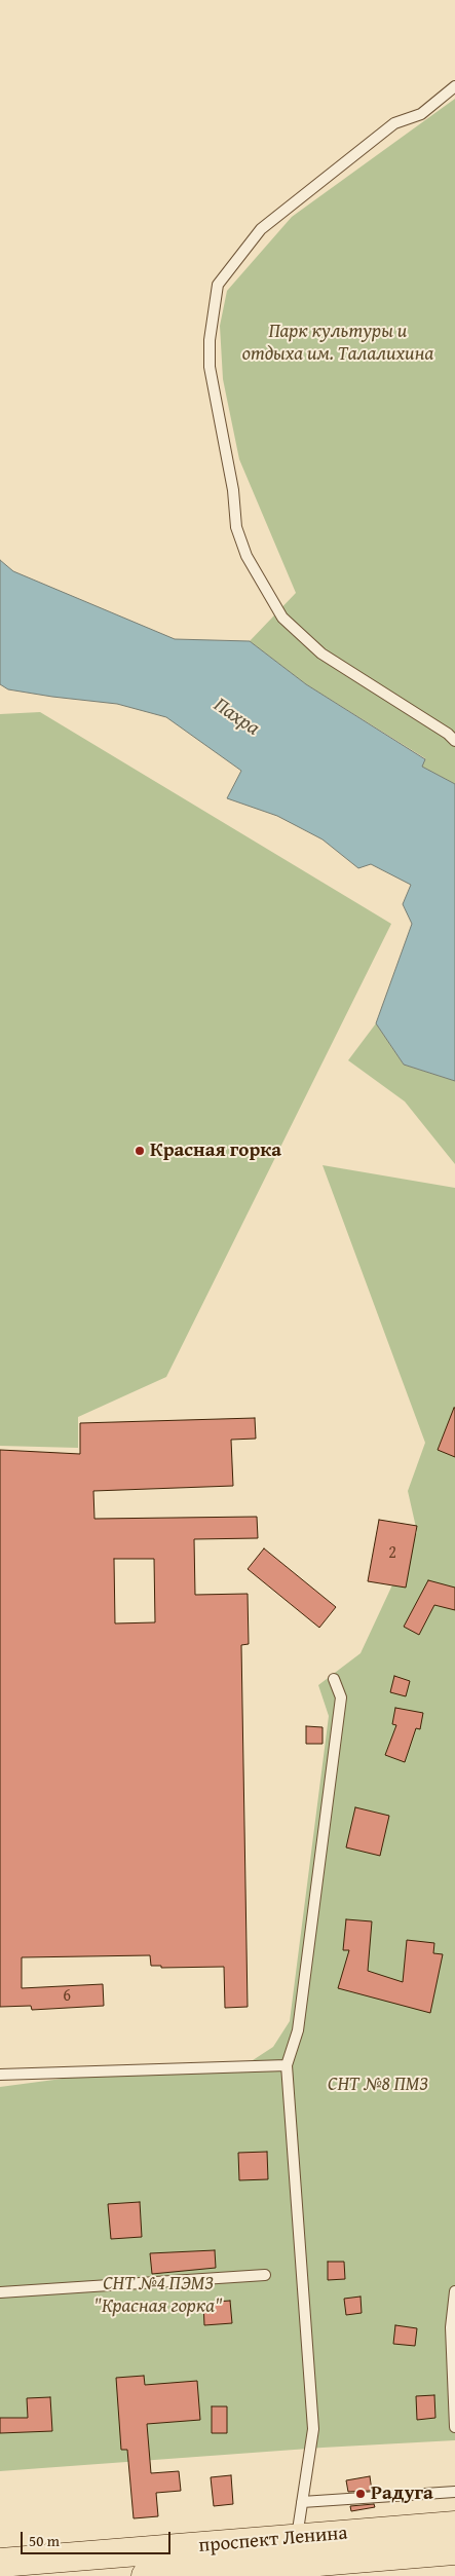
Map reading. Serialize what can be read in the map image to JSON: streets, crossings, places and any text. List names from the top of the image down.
{
  "streets": {
    "main road": ["проспект Ленина"]
  },
  "water": ["Пахра"],
  "parks": ["Парк культуры и отдыха им. Талалихина", "СНТ №8 ПМЗ", "СНТ №4 ПЭМЗ \"Красная горка\""],
  "places": ["Красная горка", "Радуга"],
  "house_numbers": ["2", "6"],
  "scale_bar": "50 m"
}
